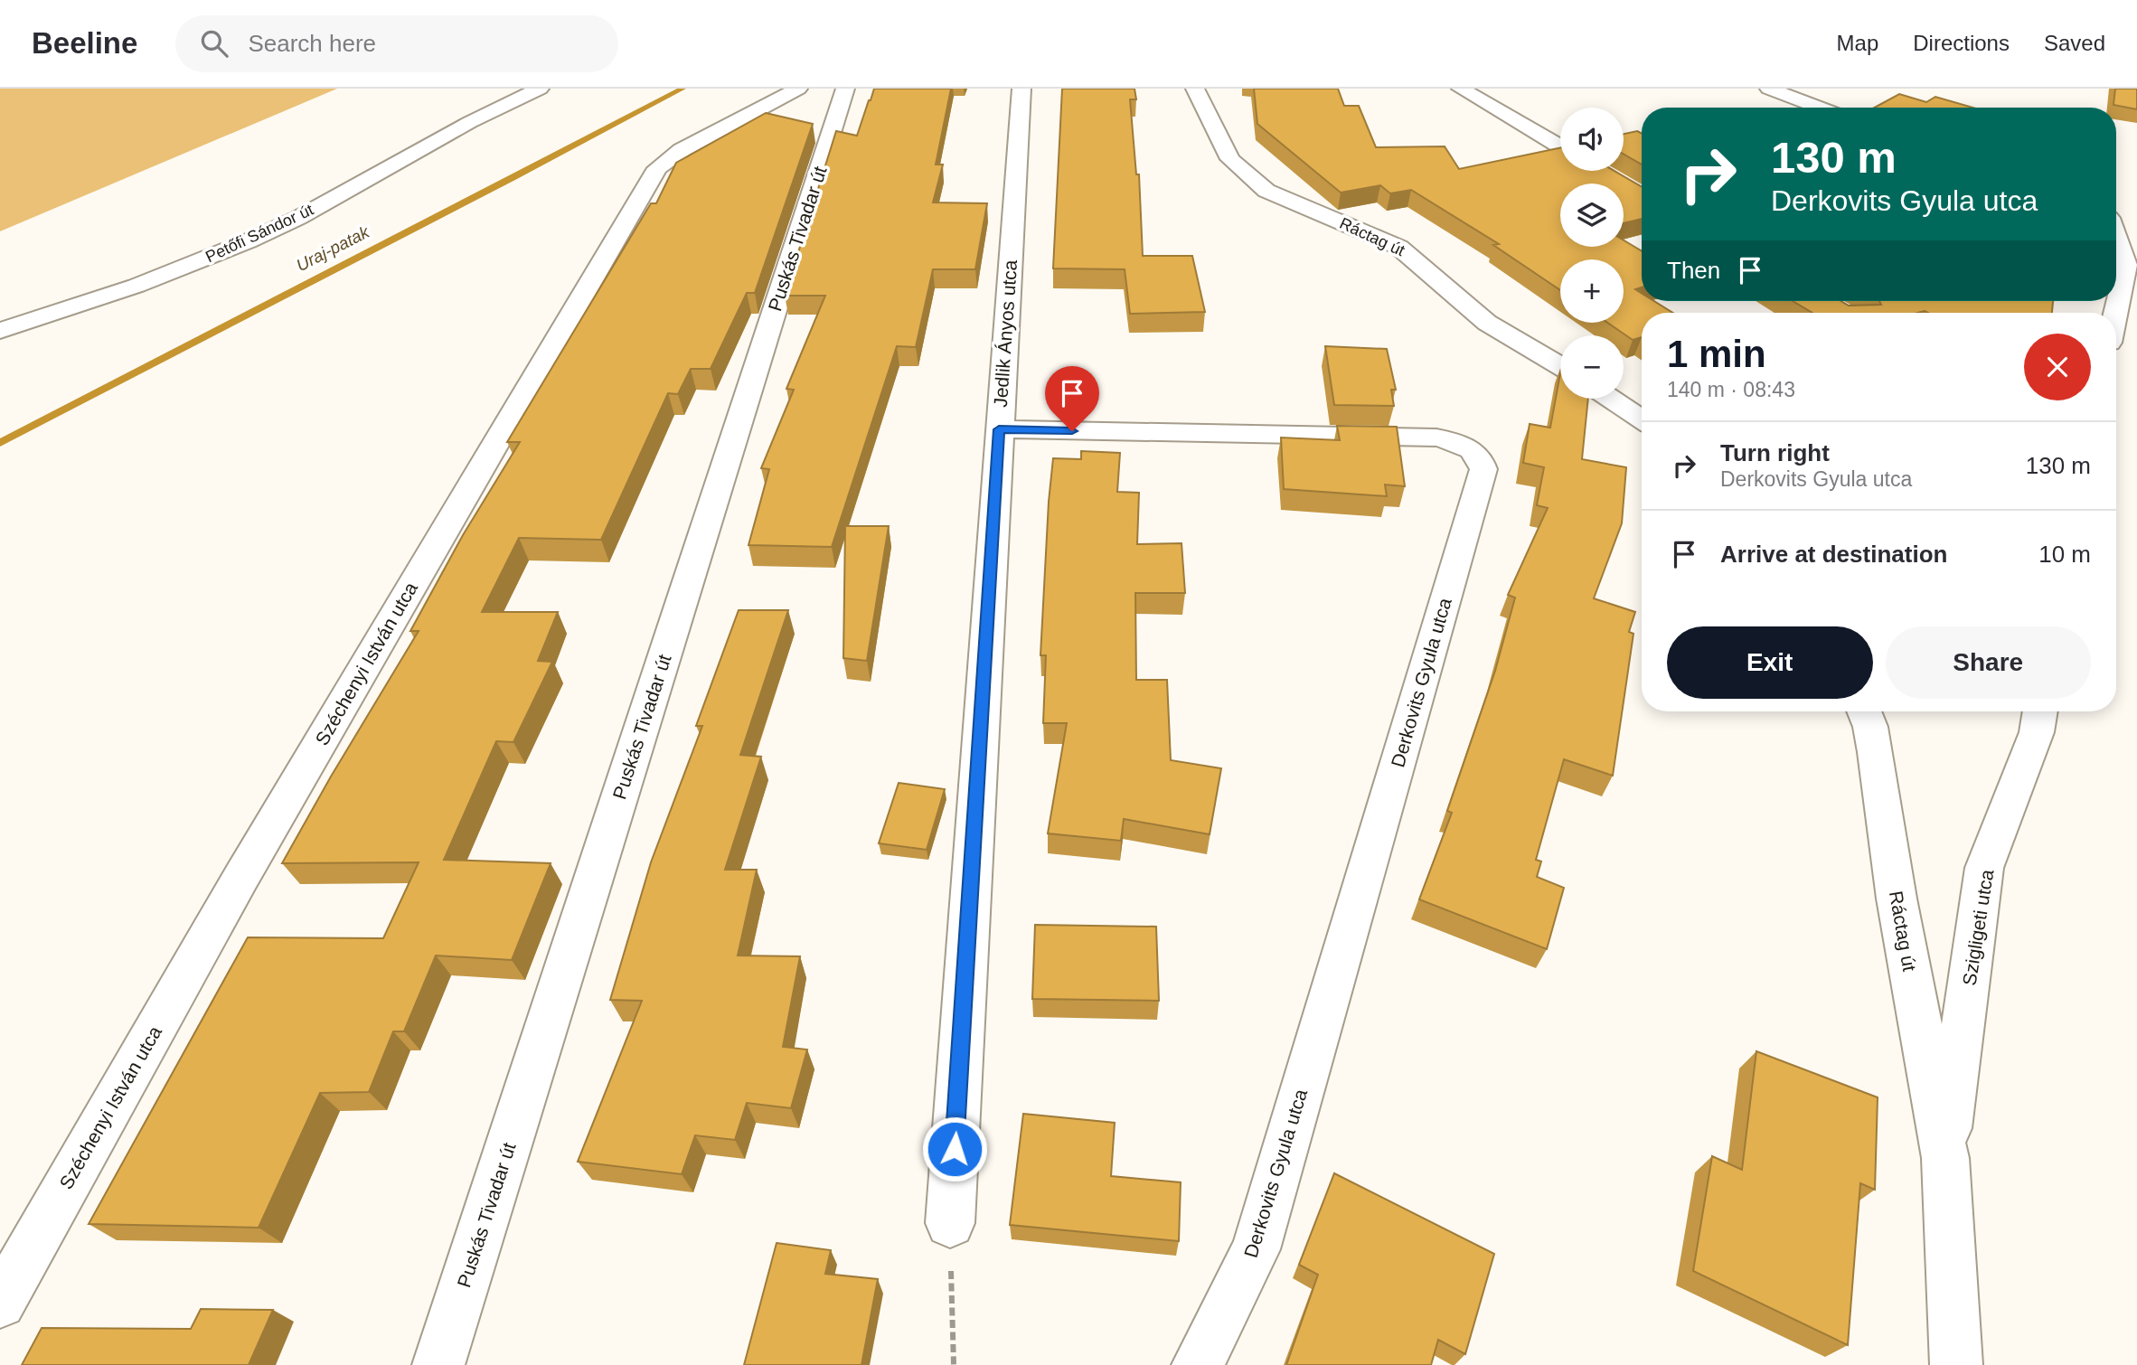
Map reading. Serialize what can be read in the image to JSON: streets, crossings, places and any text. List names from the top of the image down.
{
  "streets": {
    "street": [
      "Petőfi Sándor út",
      "Ráctag út",
      "Puskás Tivadar út",
      "Jedlik Ányos utca",
      "Széchenyi István utca",
      "Derkovits Gyula utca",
      "Szigligeti utca"
    ]
  },
  "crossings": [
    ["Ráctag út", "Szigligeti utca"],
    ["Jedlik Ányos utca", "Derkovits Gyula utca"]
  ],
  "water": ["Uraj-patak"],
  "page": {
    "header": "Beeline",
    "search": "Search here",
    "nav": ["Map", "Directions", "Saved"],
    "map_buttons": ["+", "−"],
    "turn": ["130 m", "Derkovits Gyula utca"],
    "then": "Then",
    "heading": ["1 min", "140 m · 08:43"],
    "list": [
      {
        "name": "Turn right",
        "note": "Derkovits Gyula utca",
        "value": "130 m"
      },
      {
        "name": "Arrive at destination",
        "value": "10 m"
      }
    ],
    "buttons": ["Exit", "Share"]
  }
}
